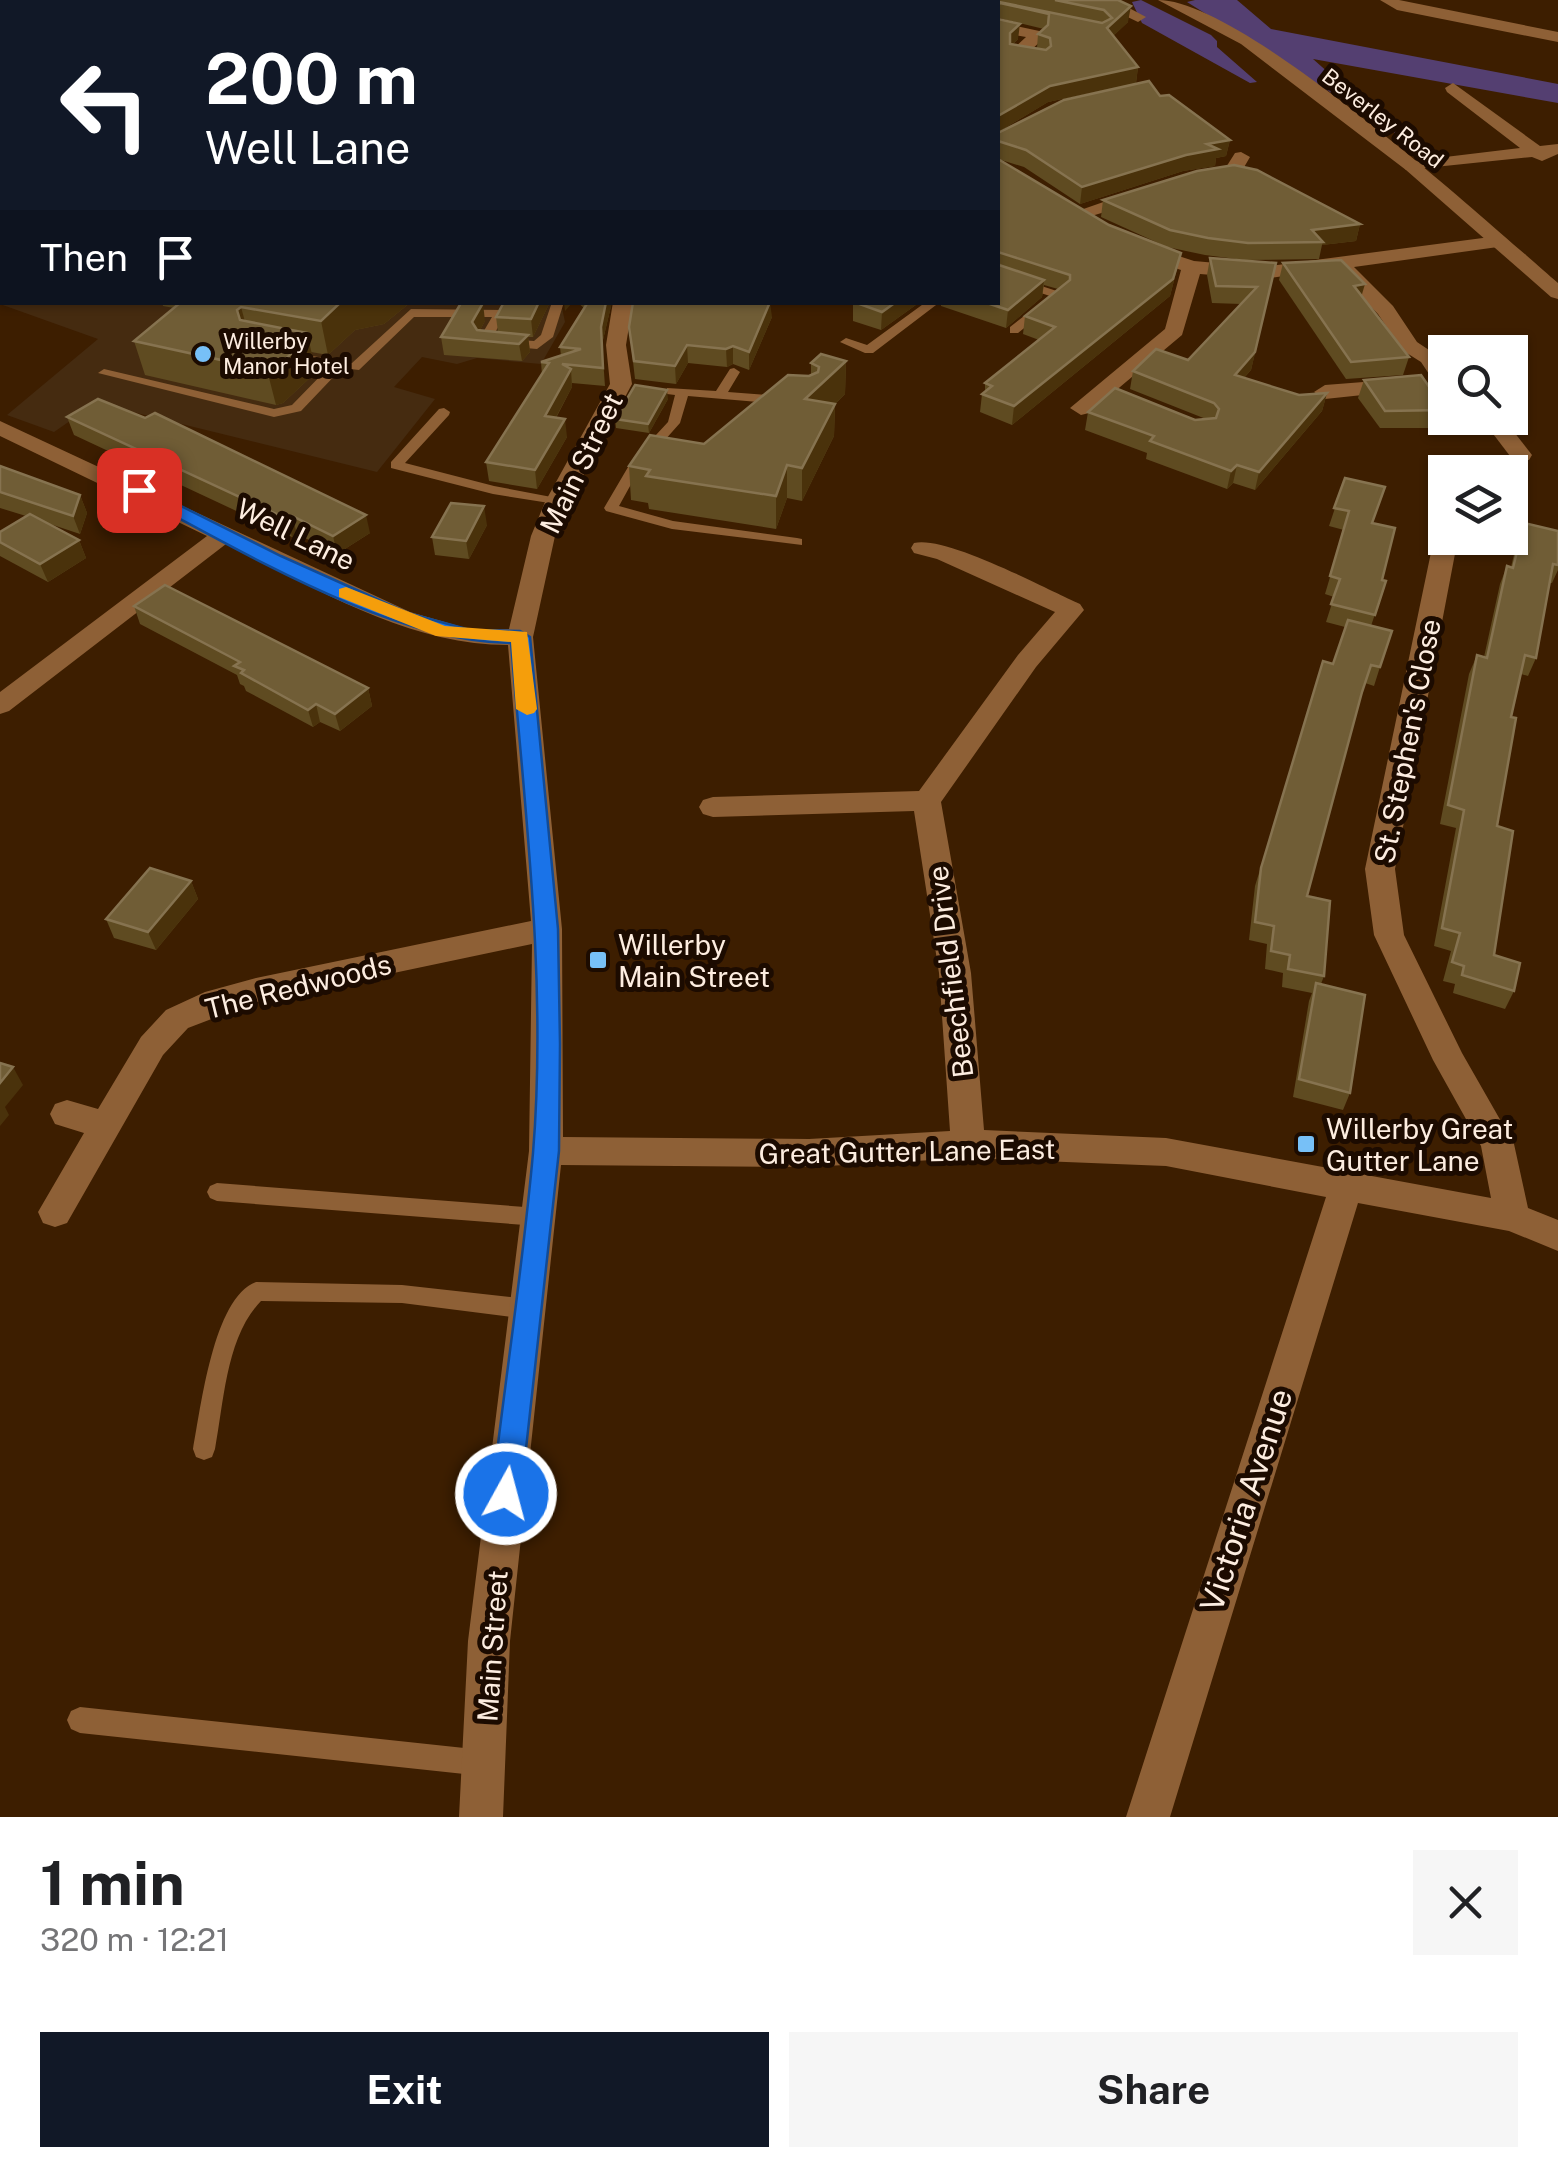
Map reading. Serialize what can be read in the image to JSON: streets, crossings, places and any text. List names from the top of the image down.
{
  "streets": {
    "street": [
      "Beverley Road",
      "Main Street",
      "Well Lane",
      "St. Stephen's Close",
      "Beechfield Drive",
      "The Redwoods",
      "Great Gutter Lane East",
      "Victoria Avenue"
    ]
  },
  "crossings": [
    ["Main Street", "Well Lane"],
    ["Main Street", "The Redwoods"],
    ["Main Street", "Great Gutter Lane East"],
    ["St. Stephen's Close", "Great Gutter Lane East"],
    ["Beechfield Drive", "Great Gutter Lane East"],
    ["Great Gutter Lane East", "Victoria Avenue"]
  ],
  "places": {
    "other": ["Willerby Manor Hotel"],
    "transit": ["Willerby Main Street", "Willerby Great Gutter Lane"]
  },
  "page": {
    "turn": ["200 m", "Well Lane"],
    "then": "Then",
    "heading": ["1 min", "320 m · 12:21"],
    "buttons": ["Exit", "Share"]
  }
}
